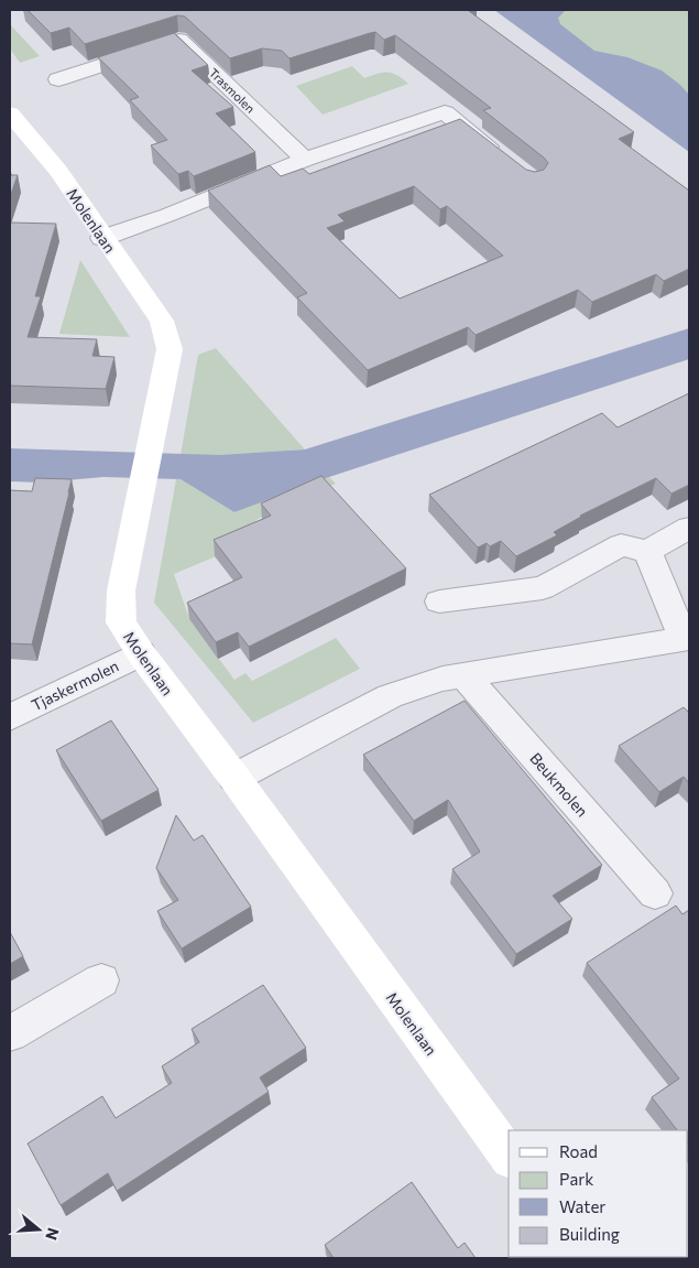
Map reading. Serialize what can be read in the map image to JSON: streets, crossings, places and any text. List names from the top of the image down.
{
  "streets": {
    "street": [
      "Trasmolen",
      "Molenlaan",
      "Tjaskermolen",
      "Beukmolen"
    ]
  },
  "crossings": [
    ["Molenlaan", "Tjaskermolen"]
  ],
  "legend": [
    "Road",
    "Park",
    "Water",
    "Building"
  ],
  "north": "right"
}
